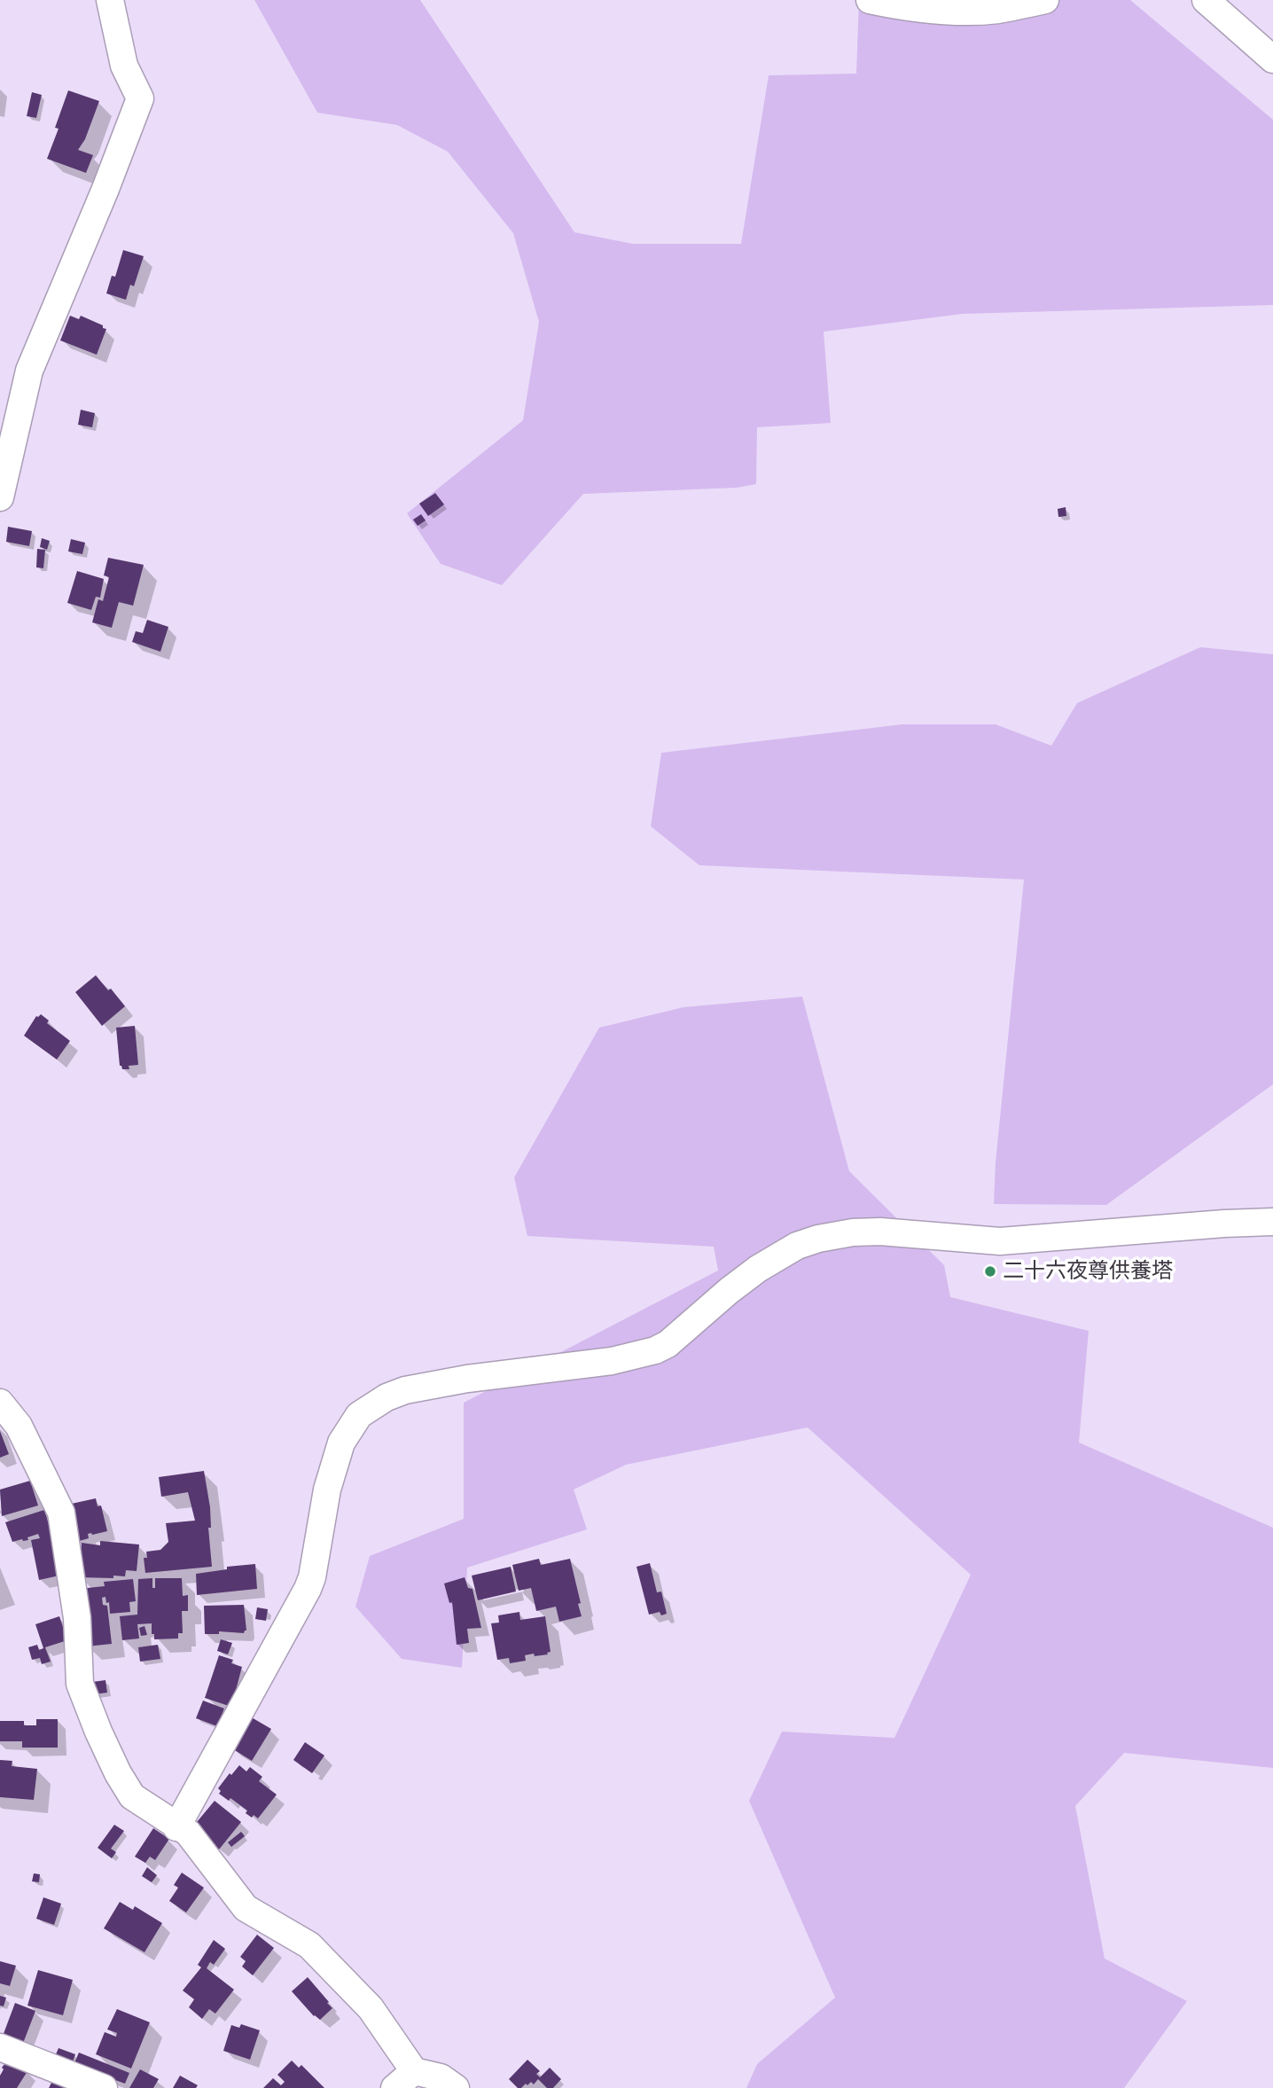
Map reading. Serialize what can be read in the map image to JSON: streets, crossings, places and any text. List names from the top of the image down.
{
  "places": ["二十六夜尊供養塔"]
}
